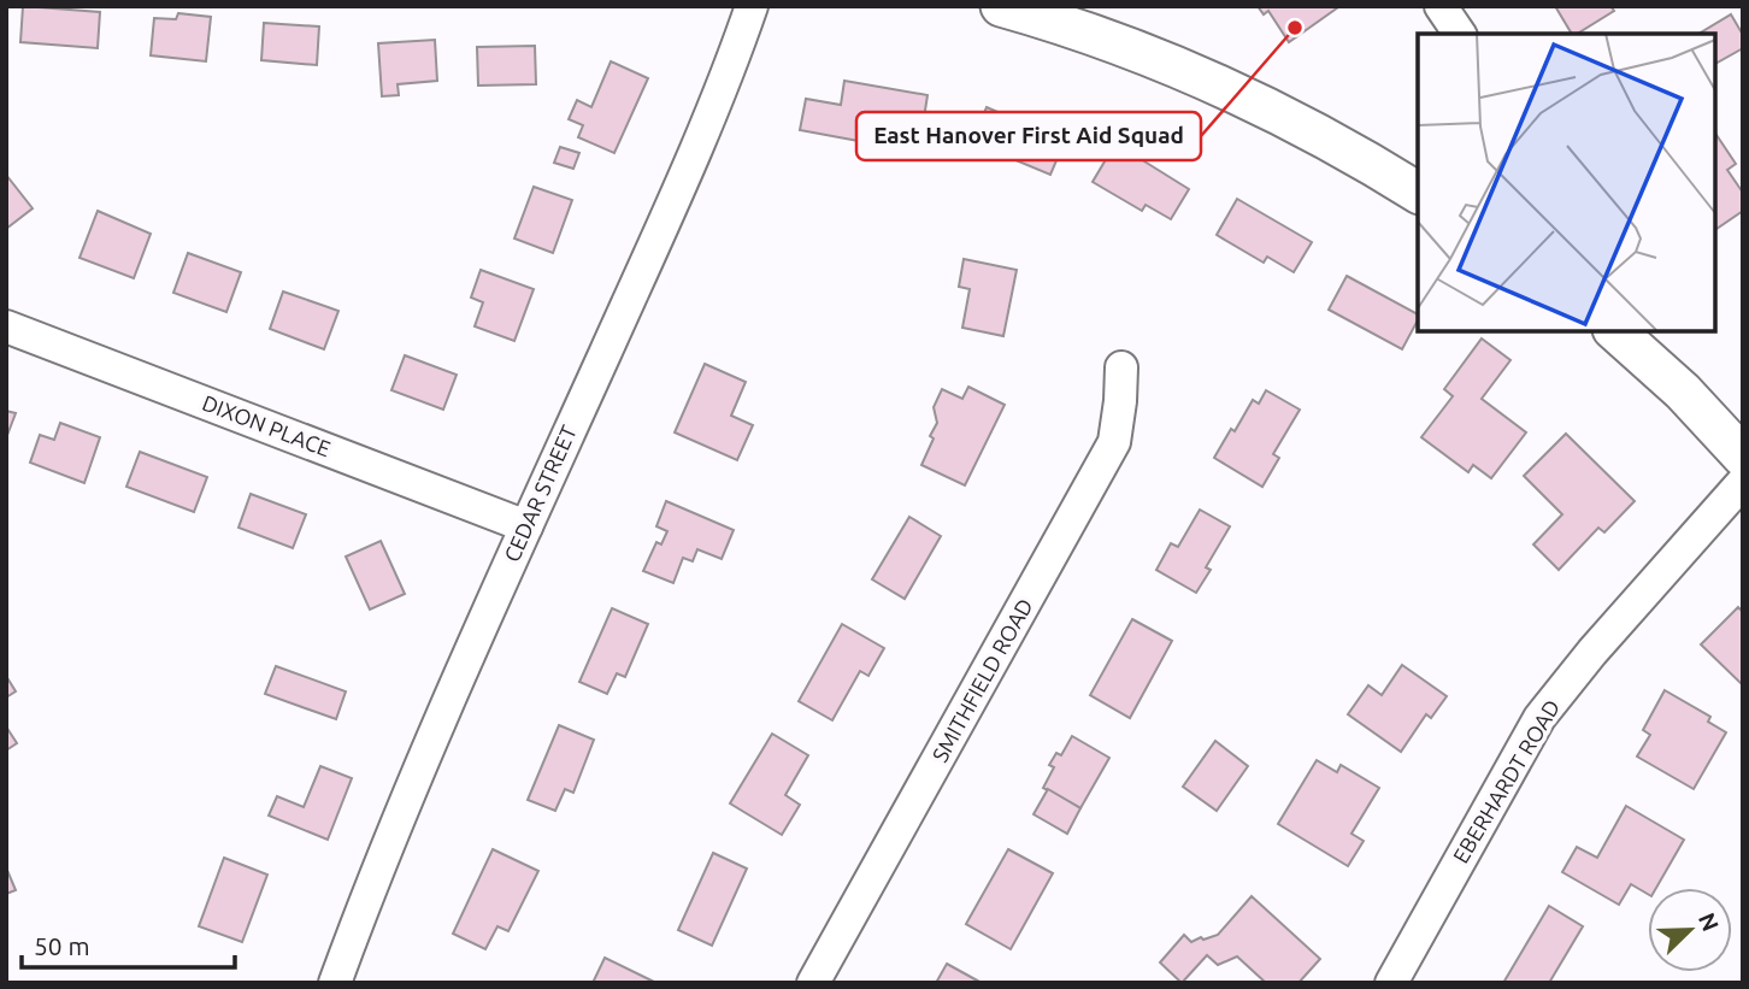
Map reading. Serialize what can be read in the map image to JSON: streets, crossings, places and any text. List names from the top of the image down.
{
  "streets": {
    "street": [
      "DIXON PLACE",
      "CEDAR STREET",
      "SMITHFIELD ROAD",
      "EBERHARDT ROAD"
    ]
  },
  "crossings": [
    ["DIXON PLACE", "CEDAR STREET"]
  ],
  "places": ["East Hanover First Aid Squad"],
  "scale_bar": "50 m",
  "north": "top right"
}
